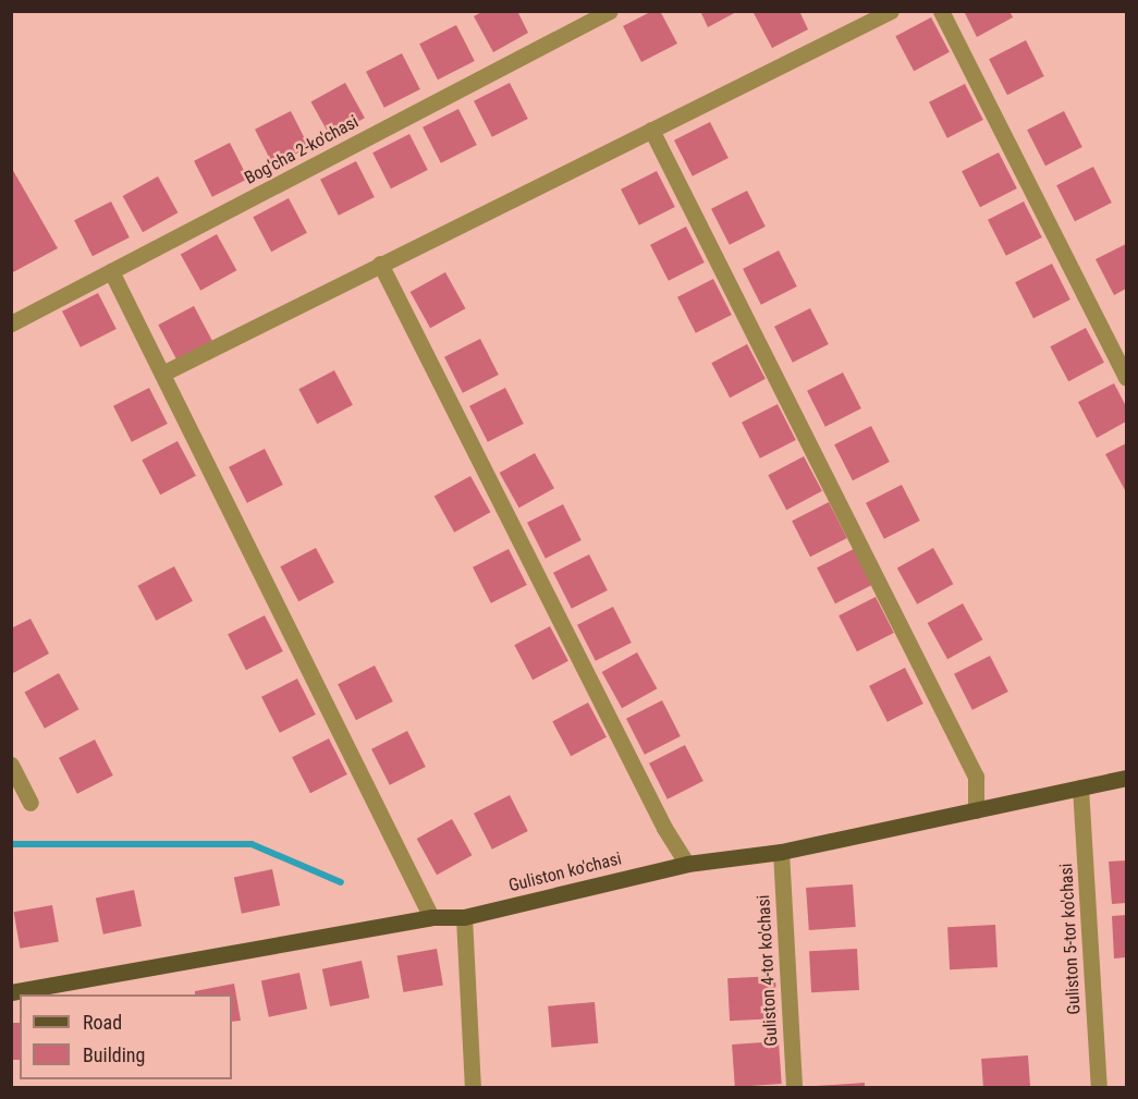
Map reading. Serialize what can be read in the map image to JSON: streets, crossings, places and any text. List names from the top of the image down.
{
  "streets": {
    "main road": ["Guliston ko'chasi"],
    "street": ["Bog'cha 2-ko'chasi", "Guliston 5-tor ko'chasi", "Guliston 4-tor ko'chasi"]
  },
  "crossings": [
    ["Guliston ko'chasi", "Guliston 5-tor ko'chasi"],
    ["Guliston ko'chasi", "Guliston 4-tor ko'chasi"]
  ],
  "legend": ["Road", "Building"]
}
